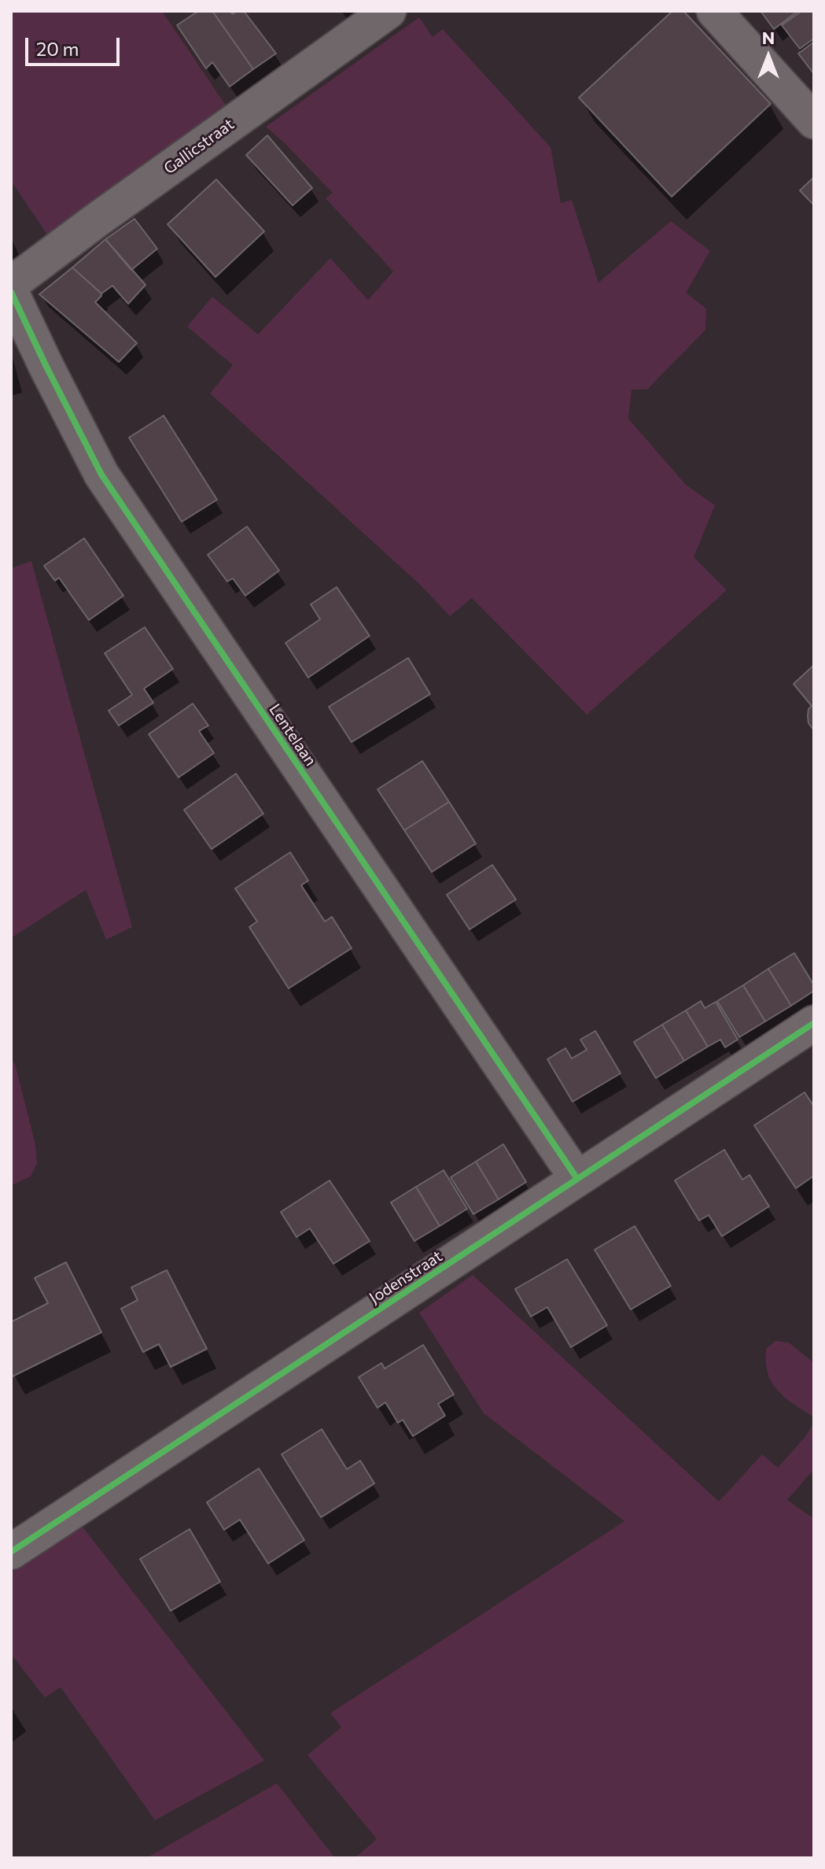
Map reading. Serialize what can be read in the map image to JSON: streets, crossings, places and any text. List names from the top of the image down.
{
  "streets": {
    "street": ["Gallicstraat", "Lentelaan", "Jodenstraat"]
  },
  "crossings": [
    ["Lentelaan", "Jodenstraat"]
  ],
  "scale_bar": "20 m",
  "north": "top"
}
